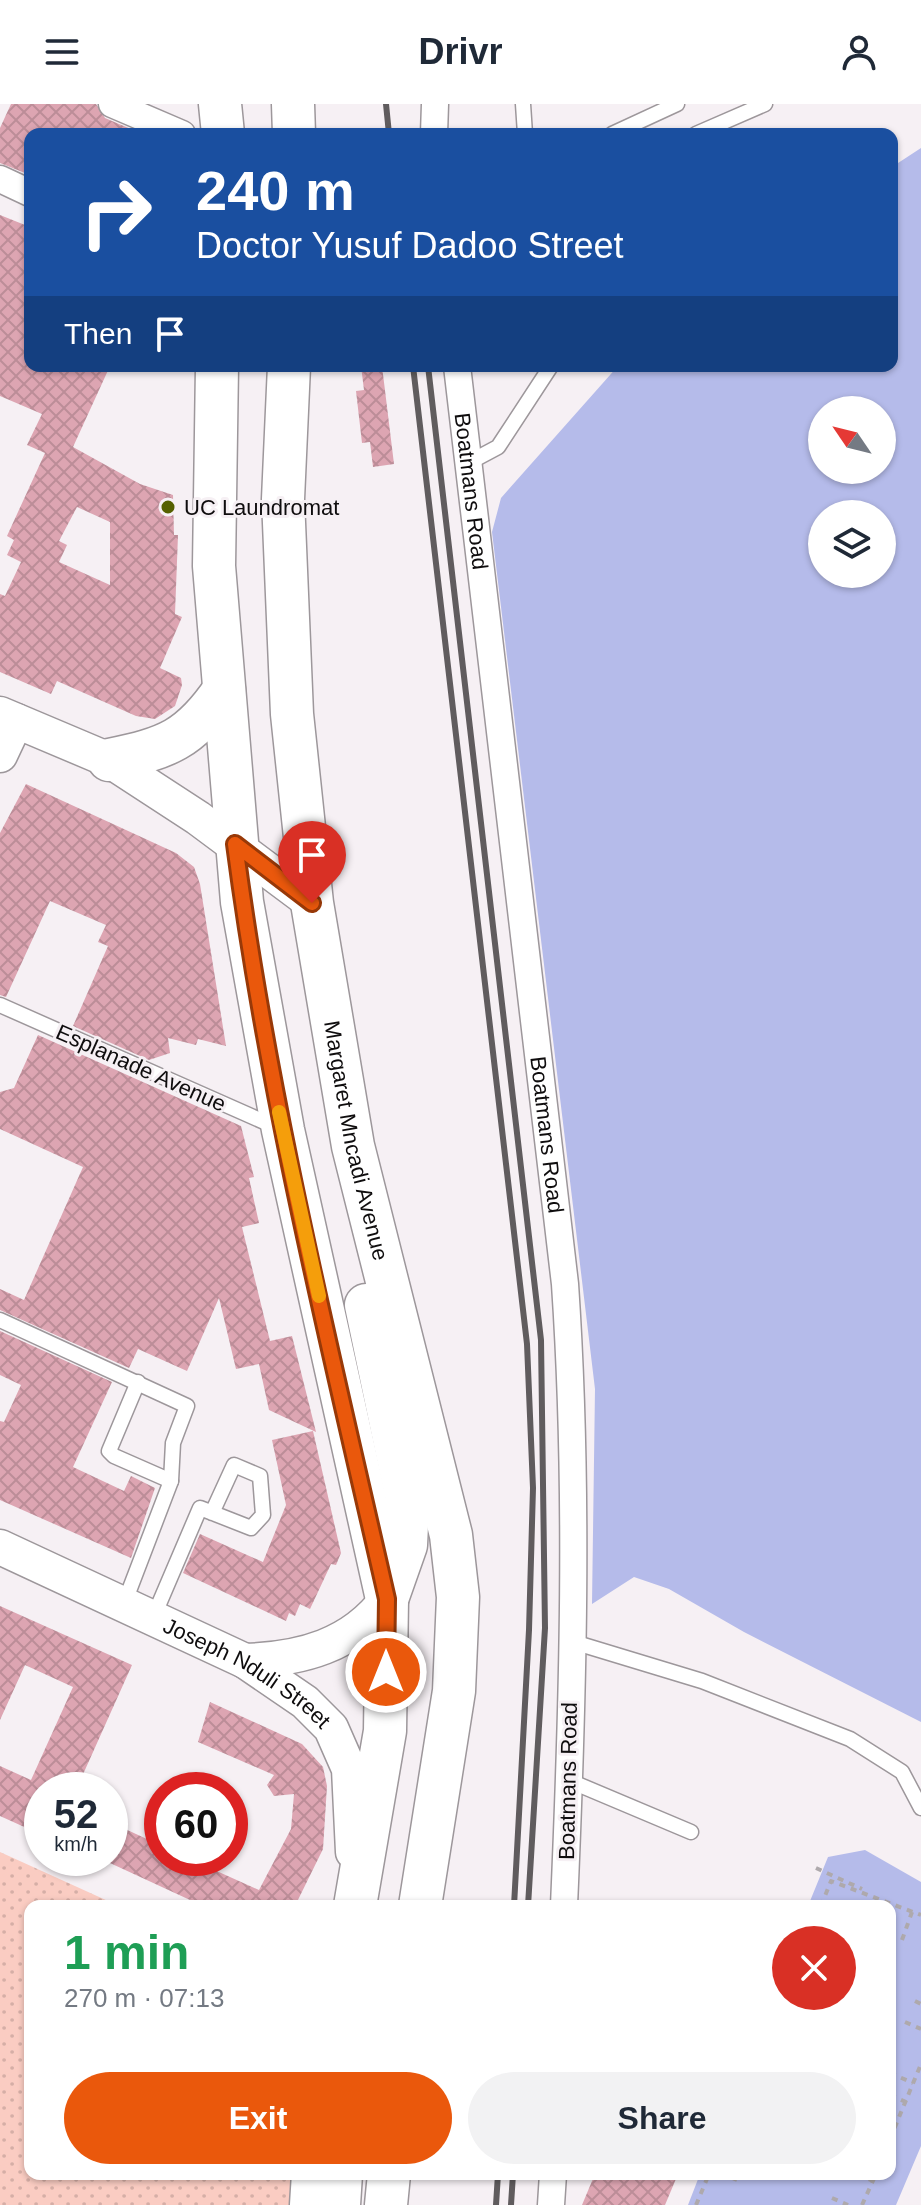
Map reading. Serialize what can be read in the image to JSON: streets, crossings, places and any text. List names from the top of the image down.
{
  "streets": {
    "main road": ["Margaret Mncadi Avenue"],
    "street": ["Boatmans Road", "Joseph Nduli Street"],
    "lane": ["Esplanade Avenue"]
  },
  "places": ["UC Laundromat"],
  "north": "top left",
  "page": {
    "header": "Drivr",
    "turn": ["240 m", "Doctor Yusuf Dadoo Street"],
    "then": "Then",
    "speed": "52 km/h",
    "limit": "60",
    "heading": ["1 min", "270 m · 07:13"],
    "buttons": ["Exit", "Share"]
  }
}
